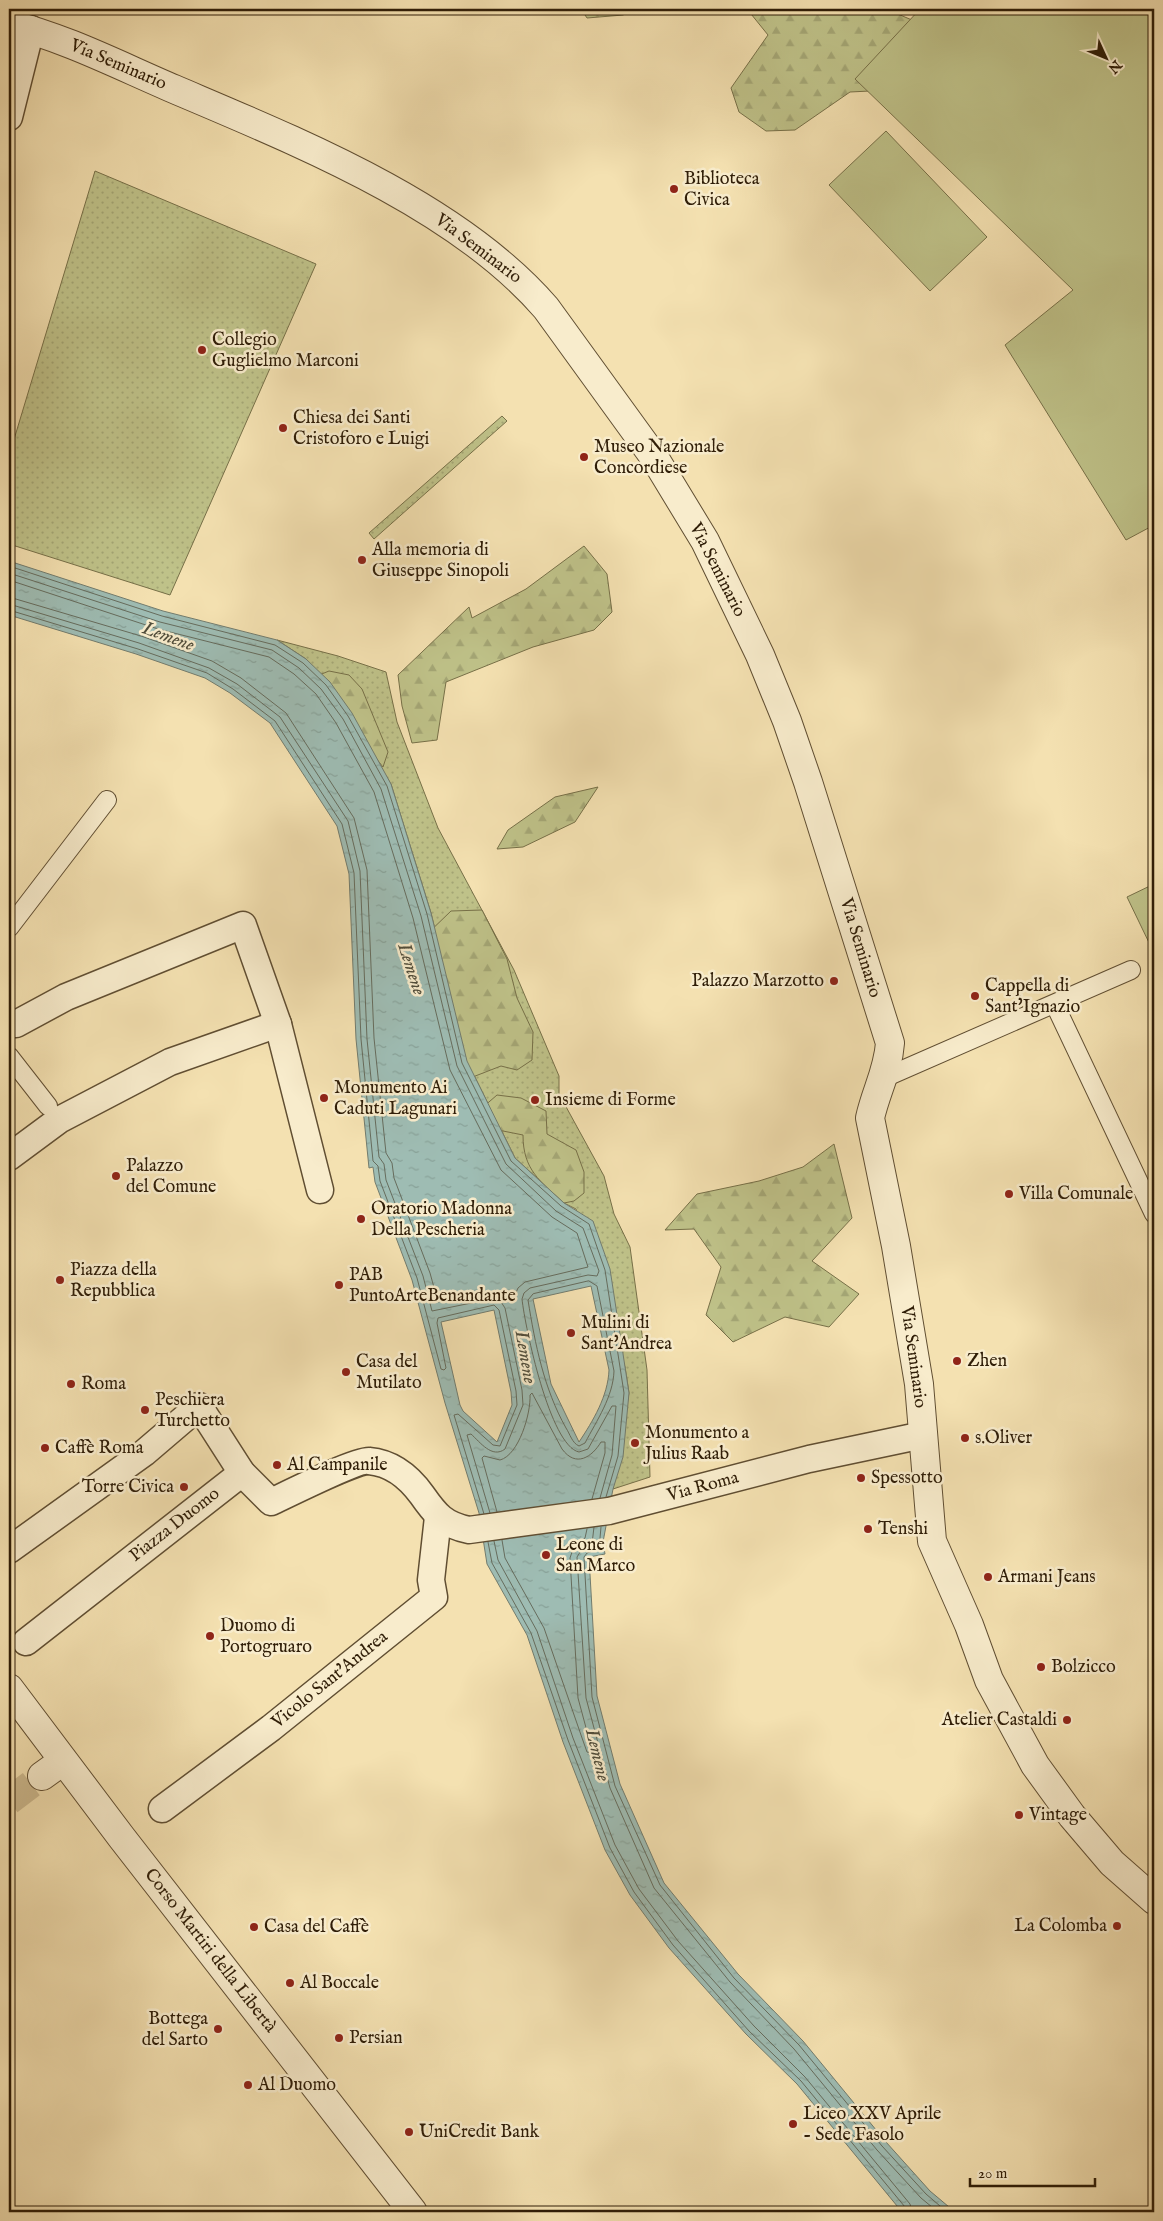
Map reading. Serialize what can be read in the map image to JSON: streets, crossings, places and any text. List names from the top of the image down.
{
  "streets": {
    "street": [
      "Via Seminario",
      "Via Roma",
      "Piazza Duomo",
      "Vicolo Sant'Andrea",
      "Corso Martiri della Libertà"
    ]
  },
  "crossings": [
    ["Via Seminario", "Via Roma"],
    ["Via Roma", "Vicolo Sant'Andrea"]
  ],
  "water": ["Lemene"],
  "places": [
    "Biblioteca Civica",
    "Collegio Guglielmo Marconi",
    "Chiesa dei Santi Cristoforo e Luigi",
    "Museo Nazionale Concordiese",
    "Alla memoria di Giuseppe Sinopoli",
    "Palazzo Marzotto",
    "Cappella di Sant'Ignazio",
    "Monumento Ai Caduti Lagunari",
    "Insieme di Forme",
    "Palazzo del Comune",
    "Villa Comunale",
    "Oratorio Madonna Della Pescheria",
    "Piazza della Repubblica",
    "PAB PuntoArteBenandante",
    "Mulini di Sant'Andrea",
    "Zhen",
    "Casa del Mutilato",
    "Roma",
    "Peschiera Turchetto",
    "s.Oliver",
    "Monumento a Julius Raab",
    "Caffè Roma",
    "Al Campanile",
    "Spessotto",
    "Torre Civica",
    "Tenshi",
    "Leone di San Marco",
    "Armani Jeans",
    "Duomo di Portogruaro",
    "Bolzicco",
    "Atelier Castaldi",
    "Vintage",
    "La Colomba",
    "Casa del Caffè",
    "Al Boccale",
    "Bottega del Sarto",
    "Persian",
    "Al Duomo",
    "Liceo XXV Aprile - Sede Fasolo",
    "UniCredit Bank"
  ],
  "scale_bar": "20 m",
  "north": "bottom right"
}
